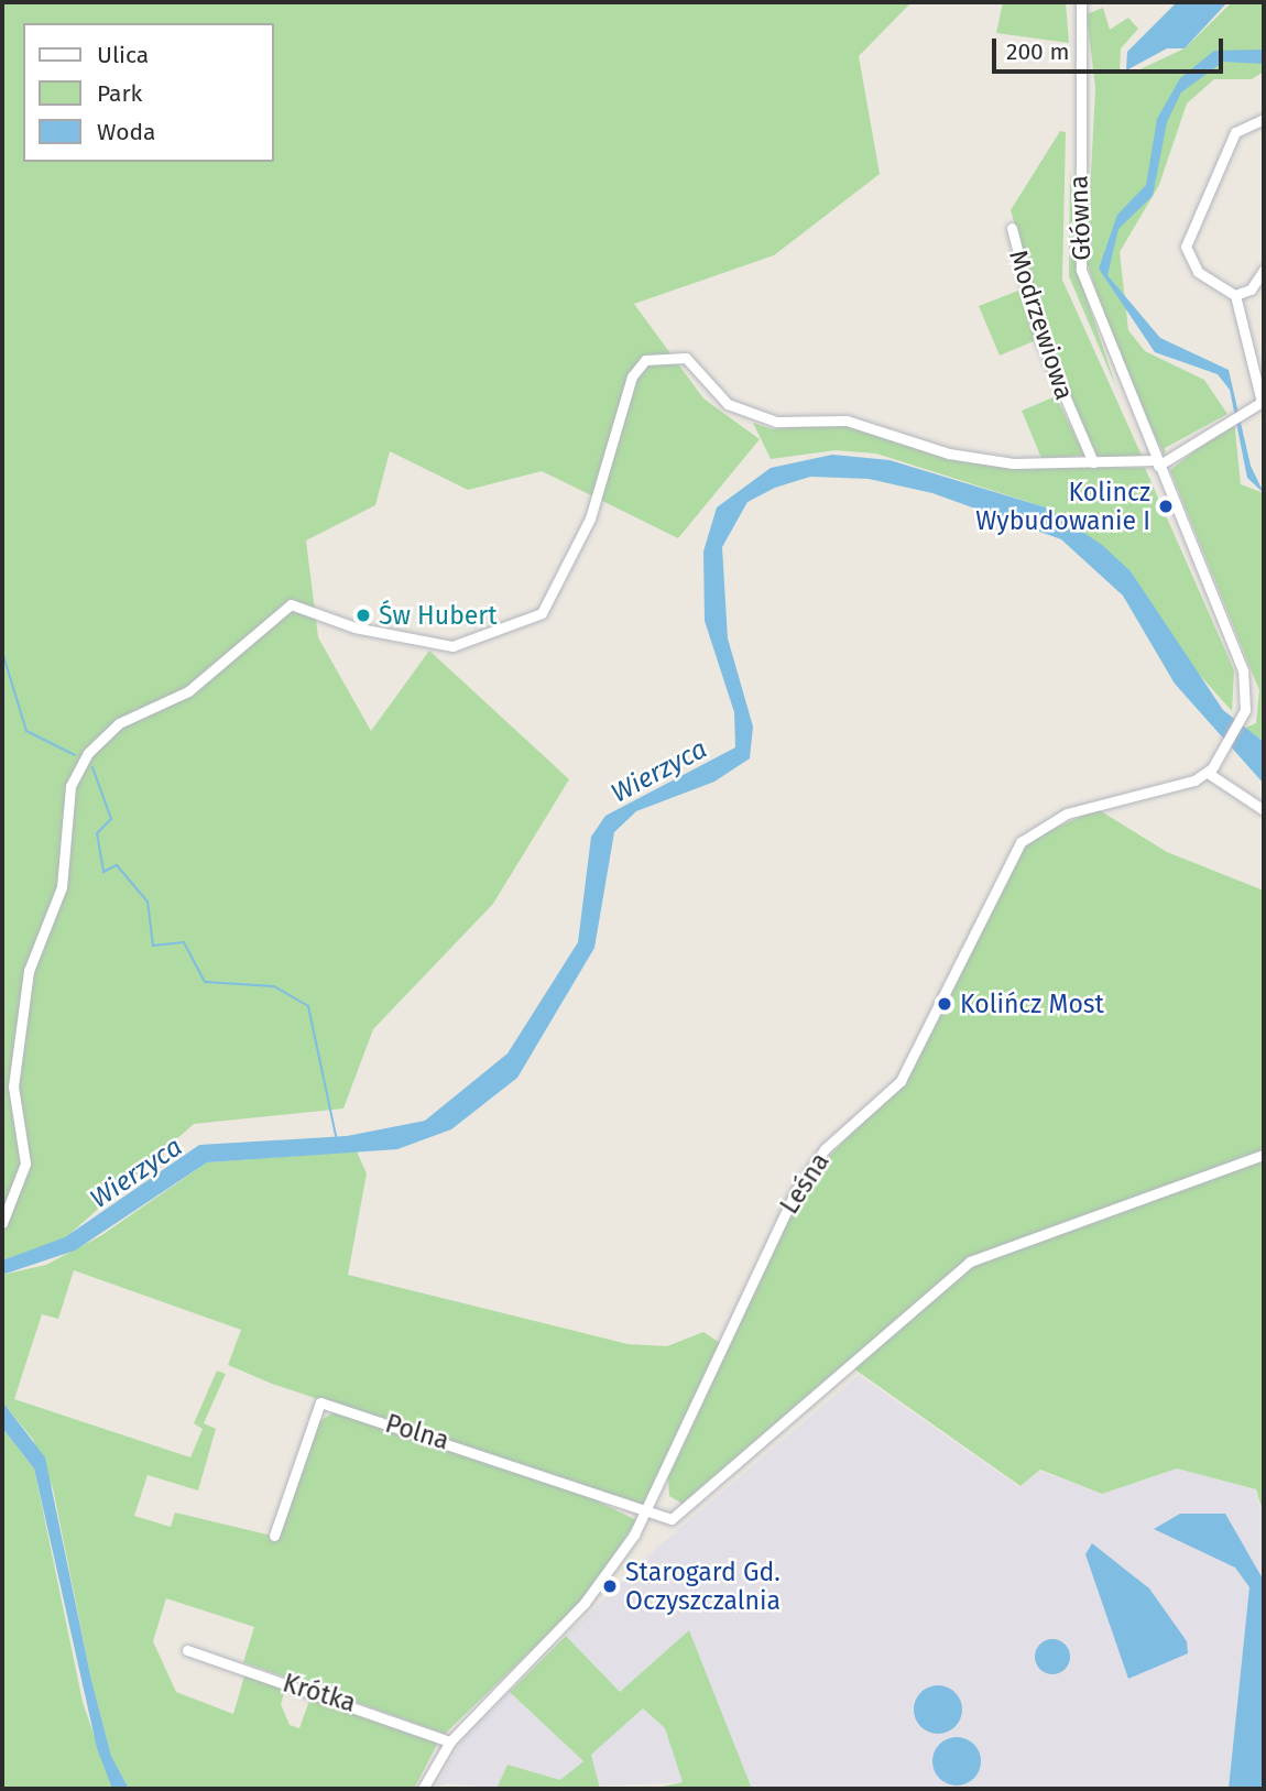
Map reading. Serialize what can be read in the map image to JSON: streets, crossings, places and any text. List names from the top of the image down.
{
  "streets": {
    "street": [
      "Główna",
      "Modrzewiowa",
      "Leśna",
      "Polna",
      "Krótka"
    ]
  },
  "crossings": [
    ["Główna", "Leśna"],
    ["Leśna", "Polna"],
    ["Leśna", "Krótka"]
  ],
  "water": ["Wierzyca"],
  "places": [
    "Kolincz Wybudowanie I",
    "Św Hubert",
    "Kolińcz Most",
    "Starogard Gd. Oczyszczalnia"
  ],
  "legend": ["Ulica", "Park", "Woda"],
  "scale_bar": "200 m"
}
